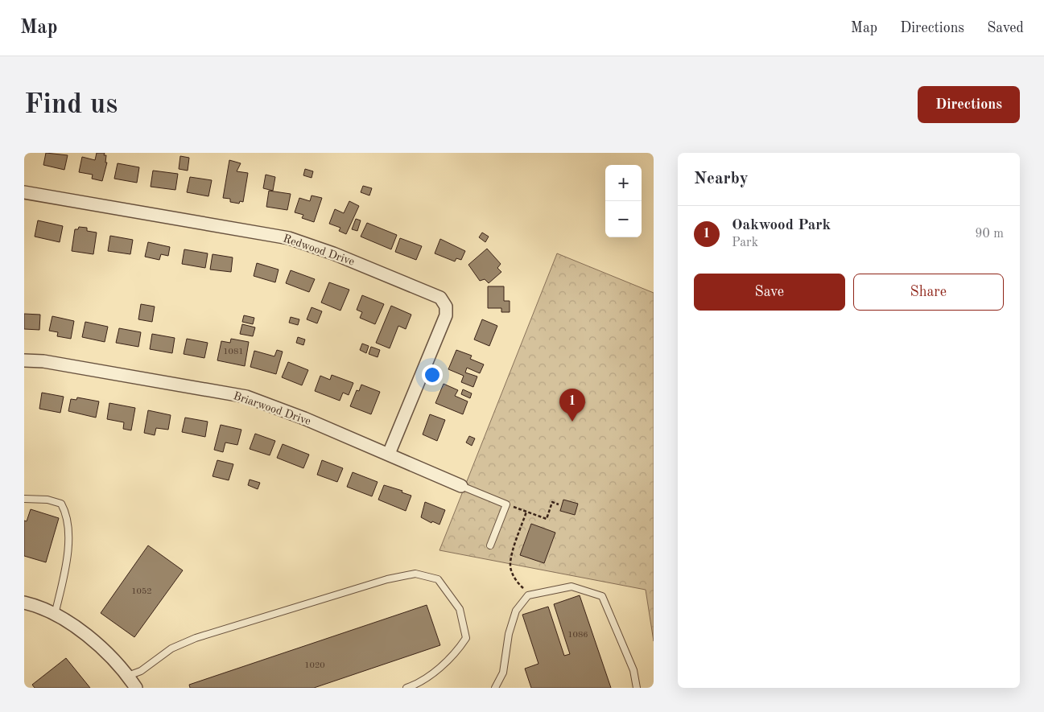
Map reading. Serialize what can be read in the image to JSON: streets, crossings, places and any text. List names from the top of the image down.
{
  "streets": {
    "street": ["Redwood Drive", "Briarwood Drive"]
  },
  "crossings": [
    ["Redwood Drive", "Briarwood Drive"]
  ],
  "house_numbers": [
    "1081",
    "1052",
    "1086",
    "1020"
  ],
  "page": {
    "header": "Map",
    "nav": ["Map", "Directions", "Saved"],
    "buttons": [
      "Directions",
      ["Save", "Share"]
    ],
    "title": "Find us",
    "heading": "Nearby",
    "map_buttons": ["+", "−"],
    "list": [
      {
        "mark": "1",
        "name": "Oakwood Park",
        "note": "Park",
        "value": "90 m"
      }
    ],
    "pins": "1"
  }
}
